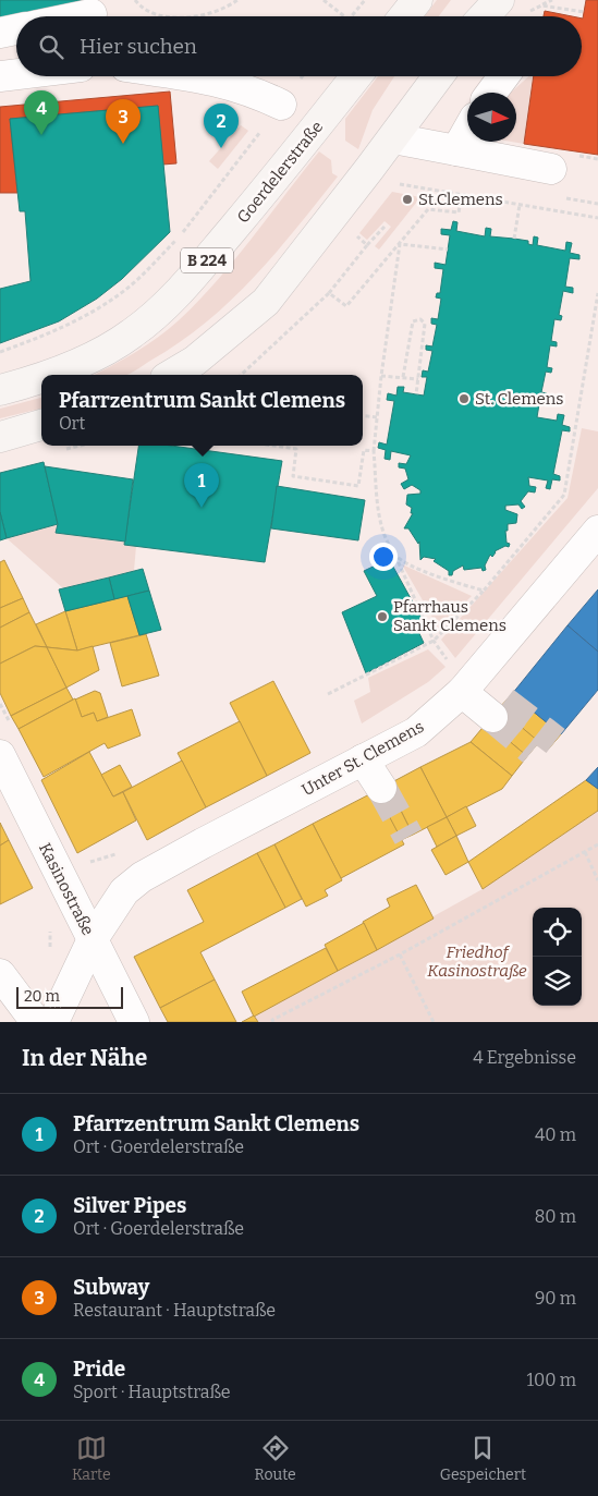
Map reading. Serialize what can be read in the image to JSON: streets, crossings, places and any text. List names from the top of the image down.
{
  "streets": {
    "main road": ["Goerdelerstraße", "B 224"],
    "street": ["Unter St. Clemens", "Kasinostraße"]
  },
  "crossings": [
    ["Unter St. Clemens", "Kasinostraße"]
  ],
  "parks": ["Friedhof Kasinostraße"],
  "places": ["St.Clemens", "St. Clemens", "Pfarrhaus Sankt Clemens"],
  "scale_bar": "20 m",
  "north": "right",
  "page": {
    "search": "Hier suchen",
    "pins": [
      "4",
      "3",
      "2",
      "1"
    ],
    "popup": ["Pfarrzentrum Sankt Clemens", "Ort"],
    "scale": "20 m",
    "heading": ["In der Nähe", "4 Ergebnisse"],
    "list": [
      {
        "mark": "1",
        "name": "Pfarrzentrum Sankt Clemens",
        "note": "Ort · Goerdelerstraße",
        "value": "40 m"
      },
      {
        "mark": "2",
        "name": "Silver Pipes",
        "note": "Ort · Goerdelerstraße",
        "value": "80 m"
      },
      {
        "mark": "3",
        "name": "Subway",
        "note": "Restaurant · Hauptstraße",
        "value": "90 m"
      },
      {
        "mark": "4",
        "name": "Pride",
        "note": "Sport · Hauptstraße",
        "value": "100 m"
      }
    ],
    "nav": ["Karte", "Route", "Gespeichert"]
  }
}
